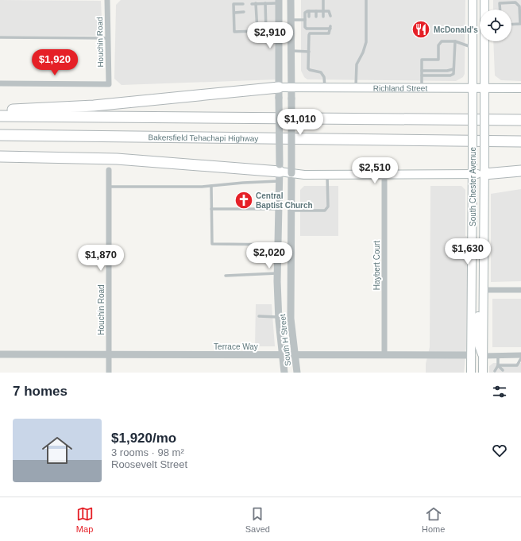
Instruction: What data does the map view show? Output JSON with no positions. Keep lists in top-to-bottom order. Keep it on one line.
{"streets":{"highway":["Bakersfield Tehachapi Highway"],"main road":["Richland Street","South Chester Avenue"],"street":["Houchin Road","Haybert Court","South H Street","Terrace Way"]},"crossings":[["Houchin Road","Terrace Way"],["Richland Street","South Chester Avenue"],["Richland Street","South H Street"],["South Chester Avenue","Terrace Way"],["Haybert Court","Terrace Way"],["South H Street","Terrace Way"]],"places":{"restaurant":["McDonald's"],"church":["Central Baptist Church"]},"page":{"price":["$2,910","$1,920","$1,010","$2,510","$1,630","$2,020","$1,870"],"heading":"7 homes","list":[{"name":"$1,920/mo","note":"3 rooms · 98 m² · Roosevelt Street"}],"tabs":["Map","Saved","Home"]}}
